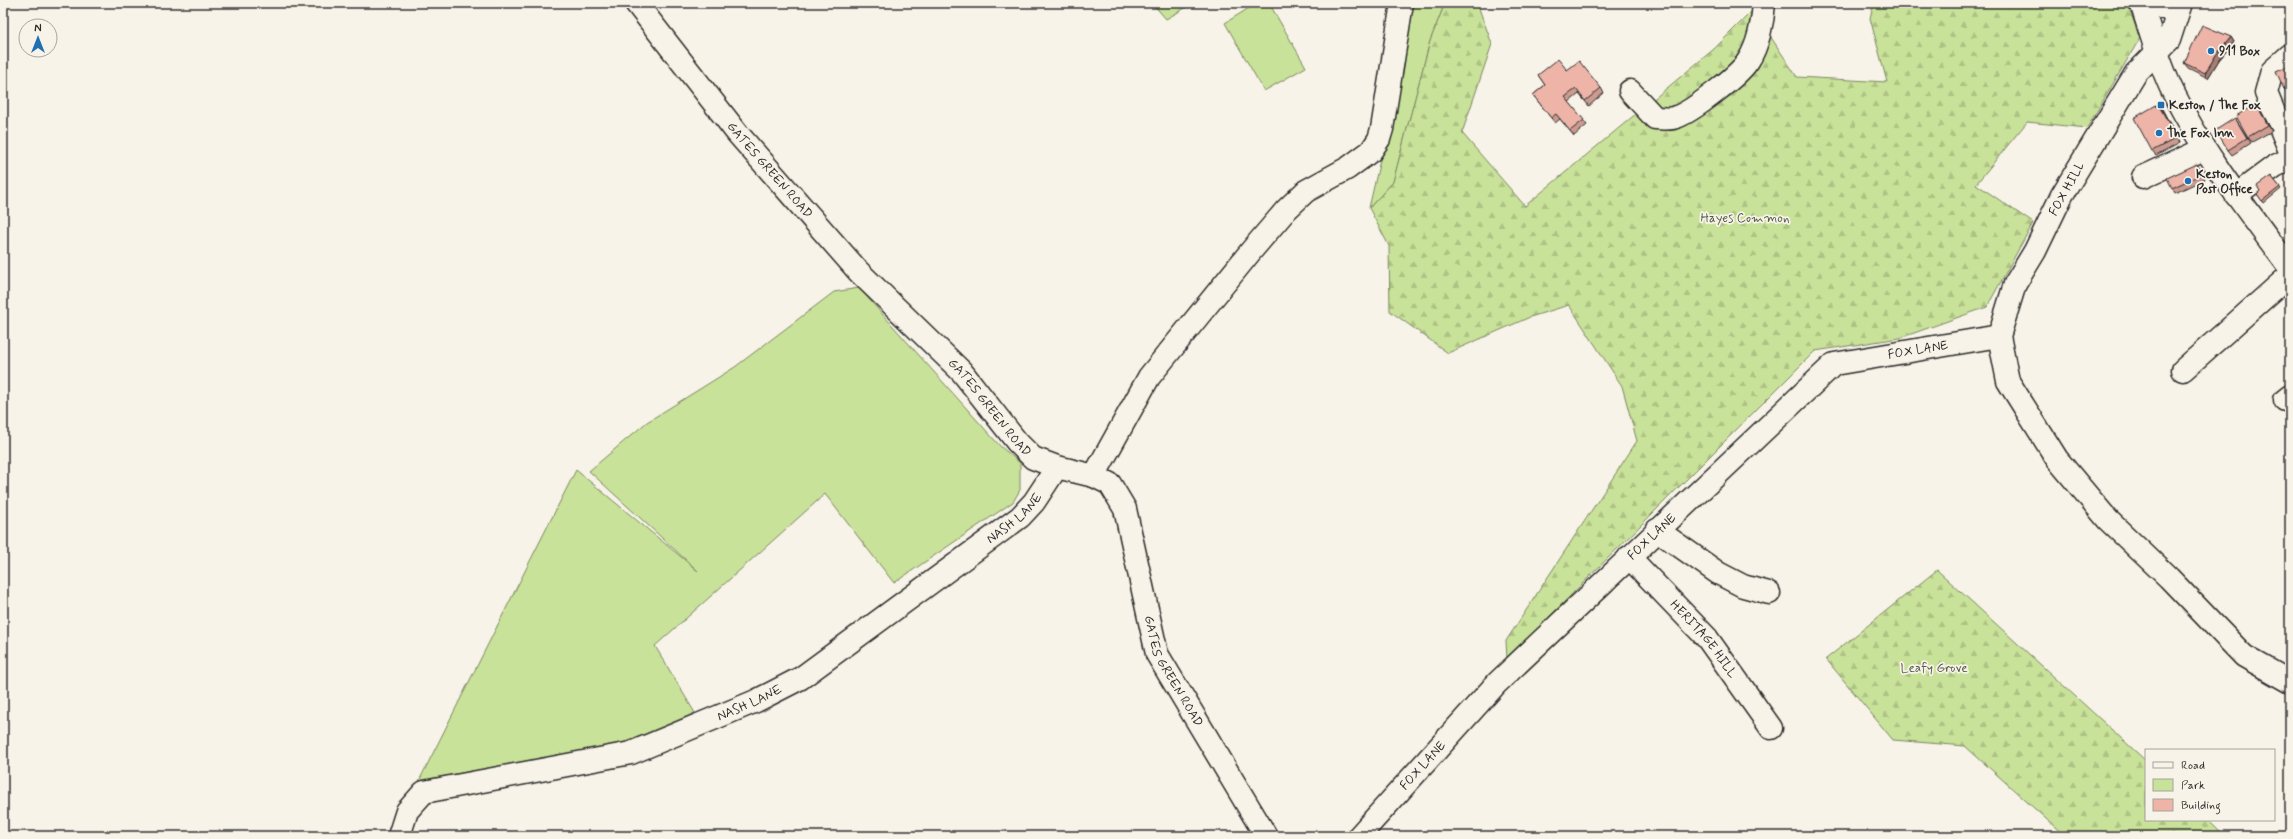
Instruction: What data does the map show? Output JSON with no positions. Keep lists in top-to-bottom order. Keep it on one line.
{"streets":{"street":["GATES GREEN ROAD","FOX HILL","FOX LANE","NASH LANE","HERITAGE HILL"]},"crossings":[["GATES GREEN ROAD","NASH LANE"],["FOX HILL","FOX LANE"],["FOX LANE","HERITAGE HILL"]],"parks":["Hayes Common","Leafy Grove"],"places":{"other":["911 Box","The Fox Inn","Keston Post Office"],"transit":["Keston / The Fox"]},"legend":["Road","Park","Building"],"north":"top"}
